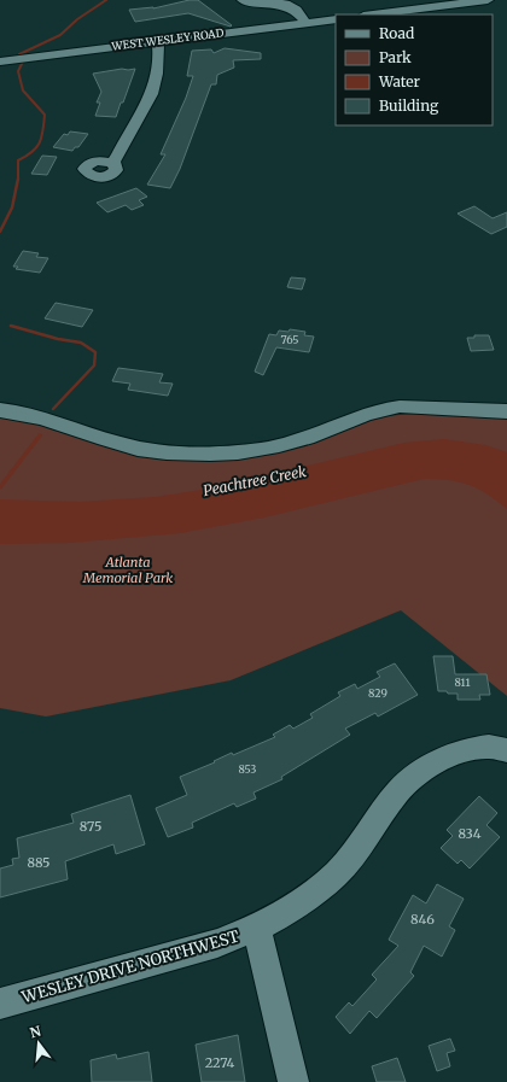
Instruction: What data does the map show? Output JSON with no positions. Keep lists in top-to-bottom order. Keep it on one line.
{"streets":{"street":["WEST WESLEY ROAD","WESLEY DRIVE NORTHWEST"]},"water":["Peachtree Creek"],"parks":["Atlanta Memorial Park"],"house_numbers":["765","811","829","853","875","834","885","846","2274"],"legend":["Road","Park","Water","Building"],"north":"top"}
